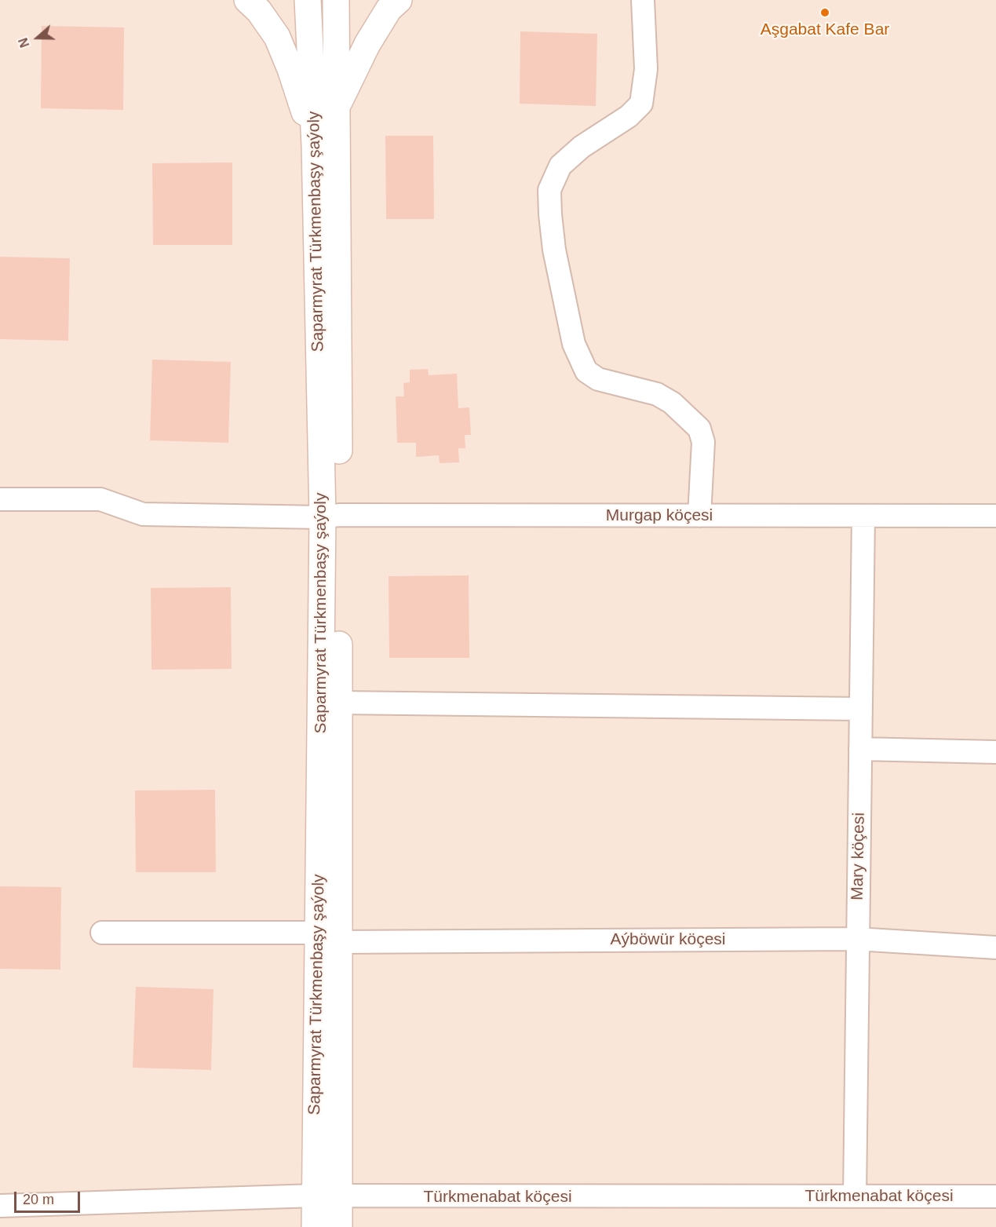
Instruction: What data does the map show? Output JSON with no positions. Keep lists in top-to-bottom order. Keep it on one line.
{"streets":{"main road":["Saparmyrat Türkmenbaşy şaýoly"],"street":["Murgap köçesi","Mary köçesi","Aýböwür köçesi","Türkmenabat köçesi"]},"crossings":[["Saparmyrat Türkmenbaşy şaýoly","Murgap köçesi"],["Saparmyrat Türkmenbaşy şaýoly","Aýböwür köçesi"],["Saparmyrat Türkmenbaşy şaýoly","Türkmenabat köçesi"],["Murgap köçesi","Mary köçesi"],["Mary köçesi","Aýböwür köçesi"],["Mary köçesi","Türkmenabat köçesi"]],"places":["Aşgabat Kafe Bar"],"scale_bar":"20 m","north":"left"}
